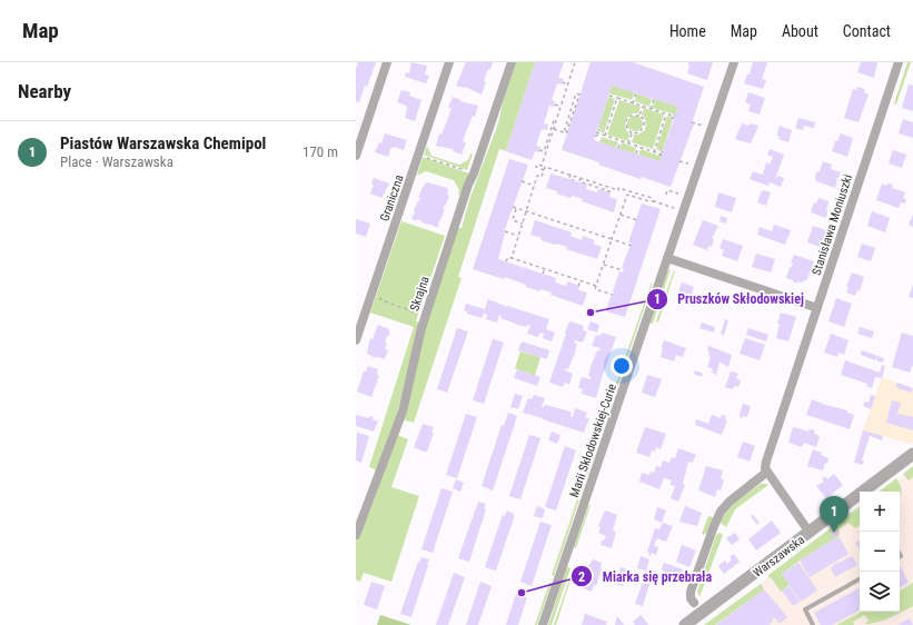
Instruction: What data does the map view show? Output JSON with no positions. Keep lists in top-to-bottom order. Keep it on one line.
{"streets":{"street":["Graniczna","Stanisława Moniuszki","Skrajna","Marii Skłodowskiej-Curie","Warszawska"]},"places":["Pruszków Skłodowskiej","Miarka się przebrała"],"page":{"header":"Map","nav":["Home","Map","About","Contact"],"heading":"Nearby","list":[{"mark":"1","name":"Piastów Warszawska Chemipol","note":"Place · Warszawska","value":"170 m"}],"map_buttons":["+","−"],"pins":"1"}}
